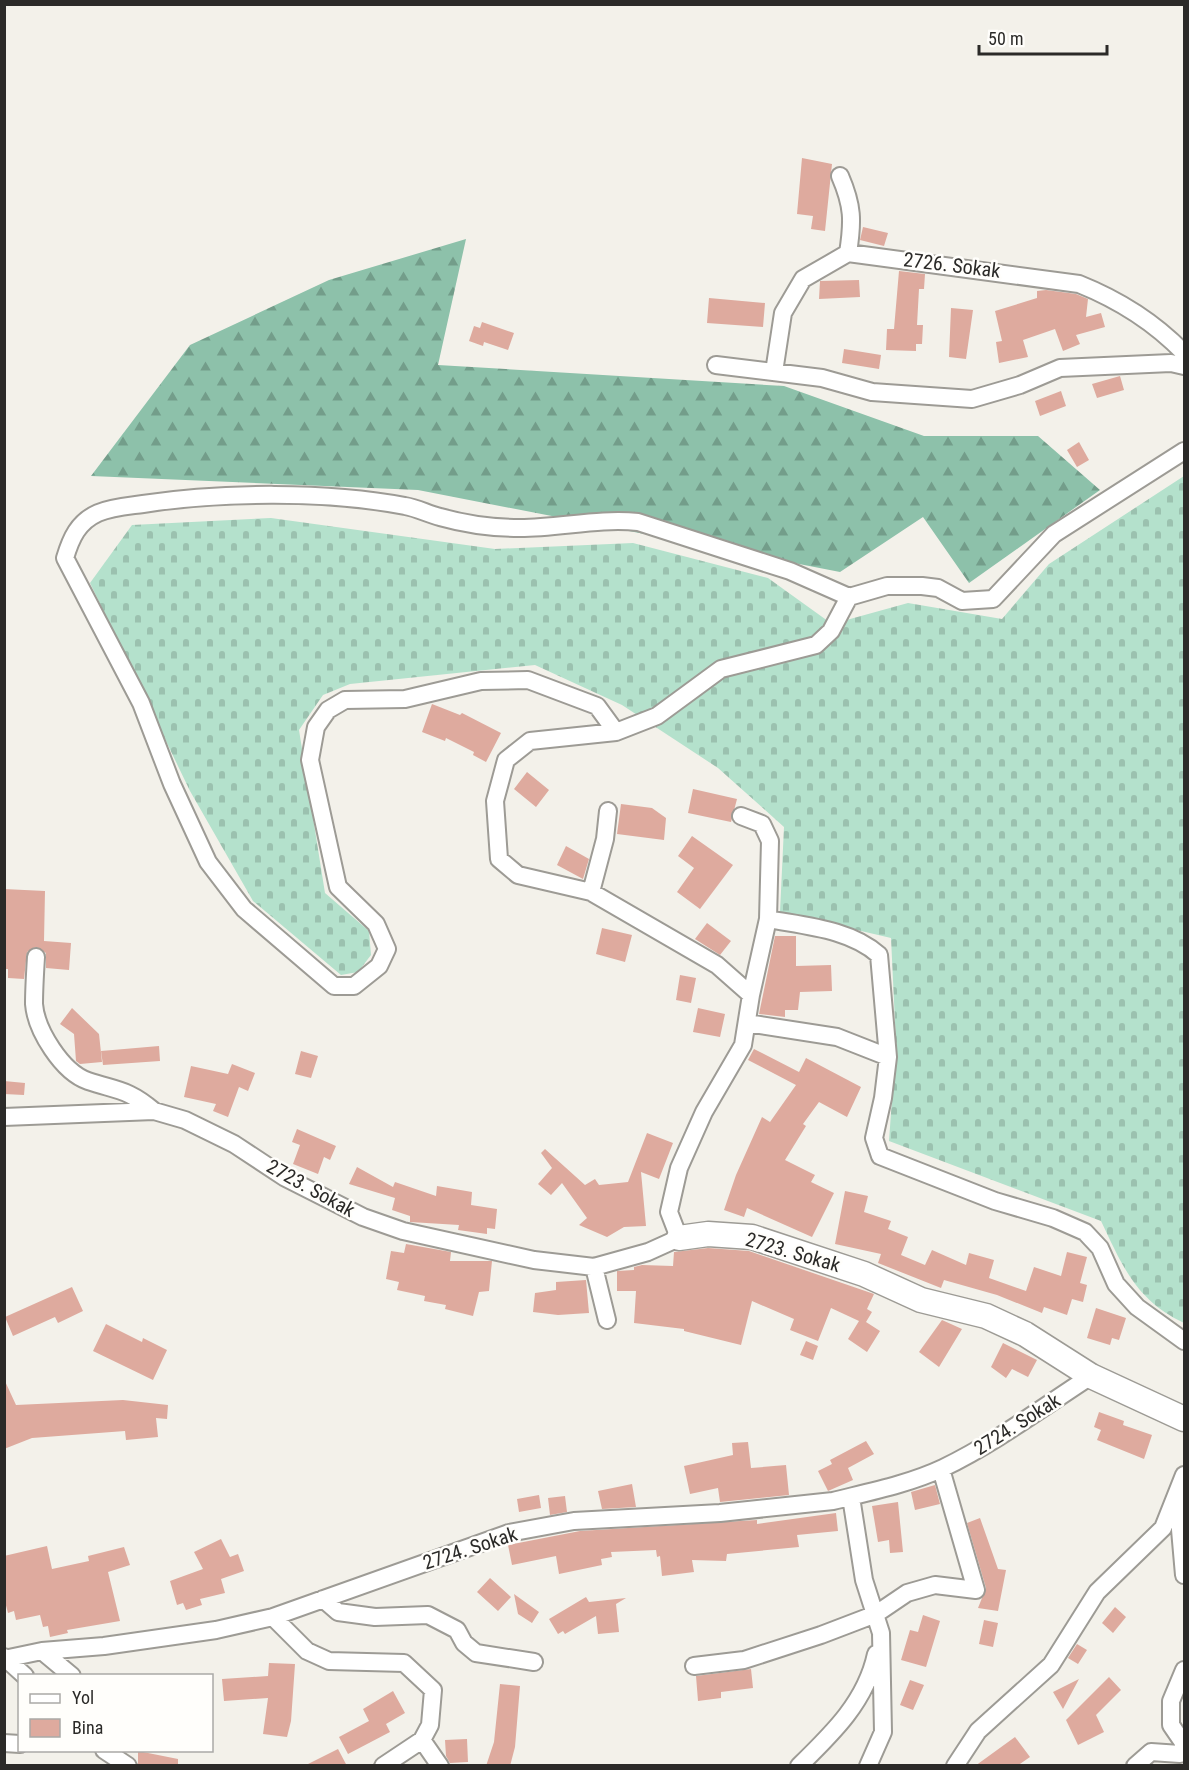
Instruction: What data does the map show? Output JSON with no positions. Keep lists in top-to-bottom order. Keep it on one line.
{"streets":{"street":["2726. Sokak","2723. Sokak","2724. Sokak"]},"crossings":[["2723. Sokak","2724. Sokak"]],"legend":["Yol","Bina"],"scale_bar":"50 m"}
